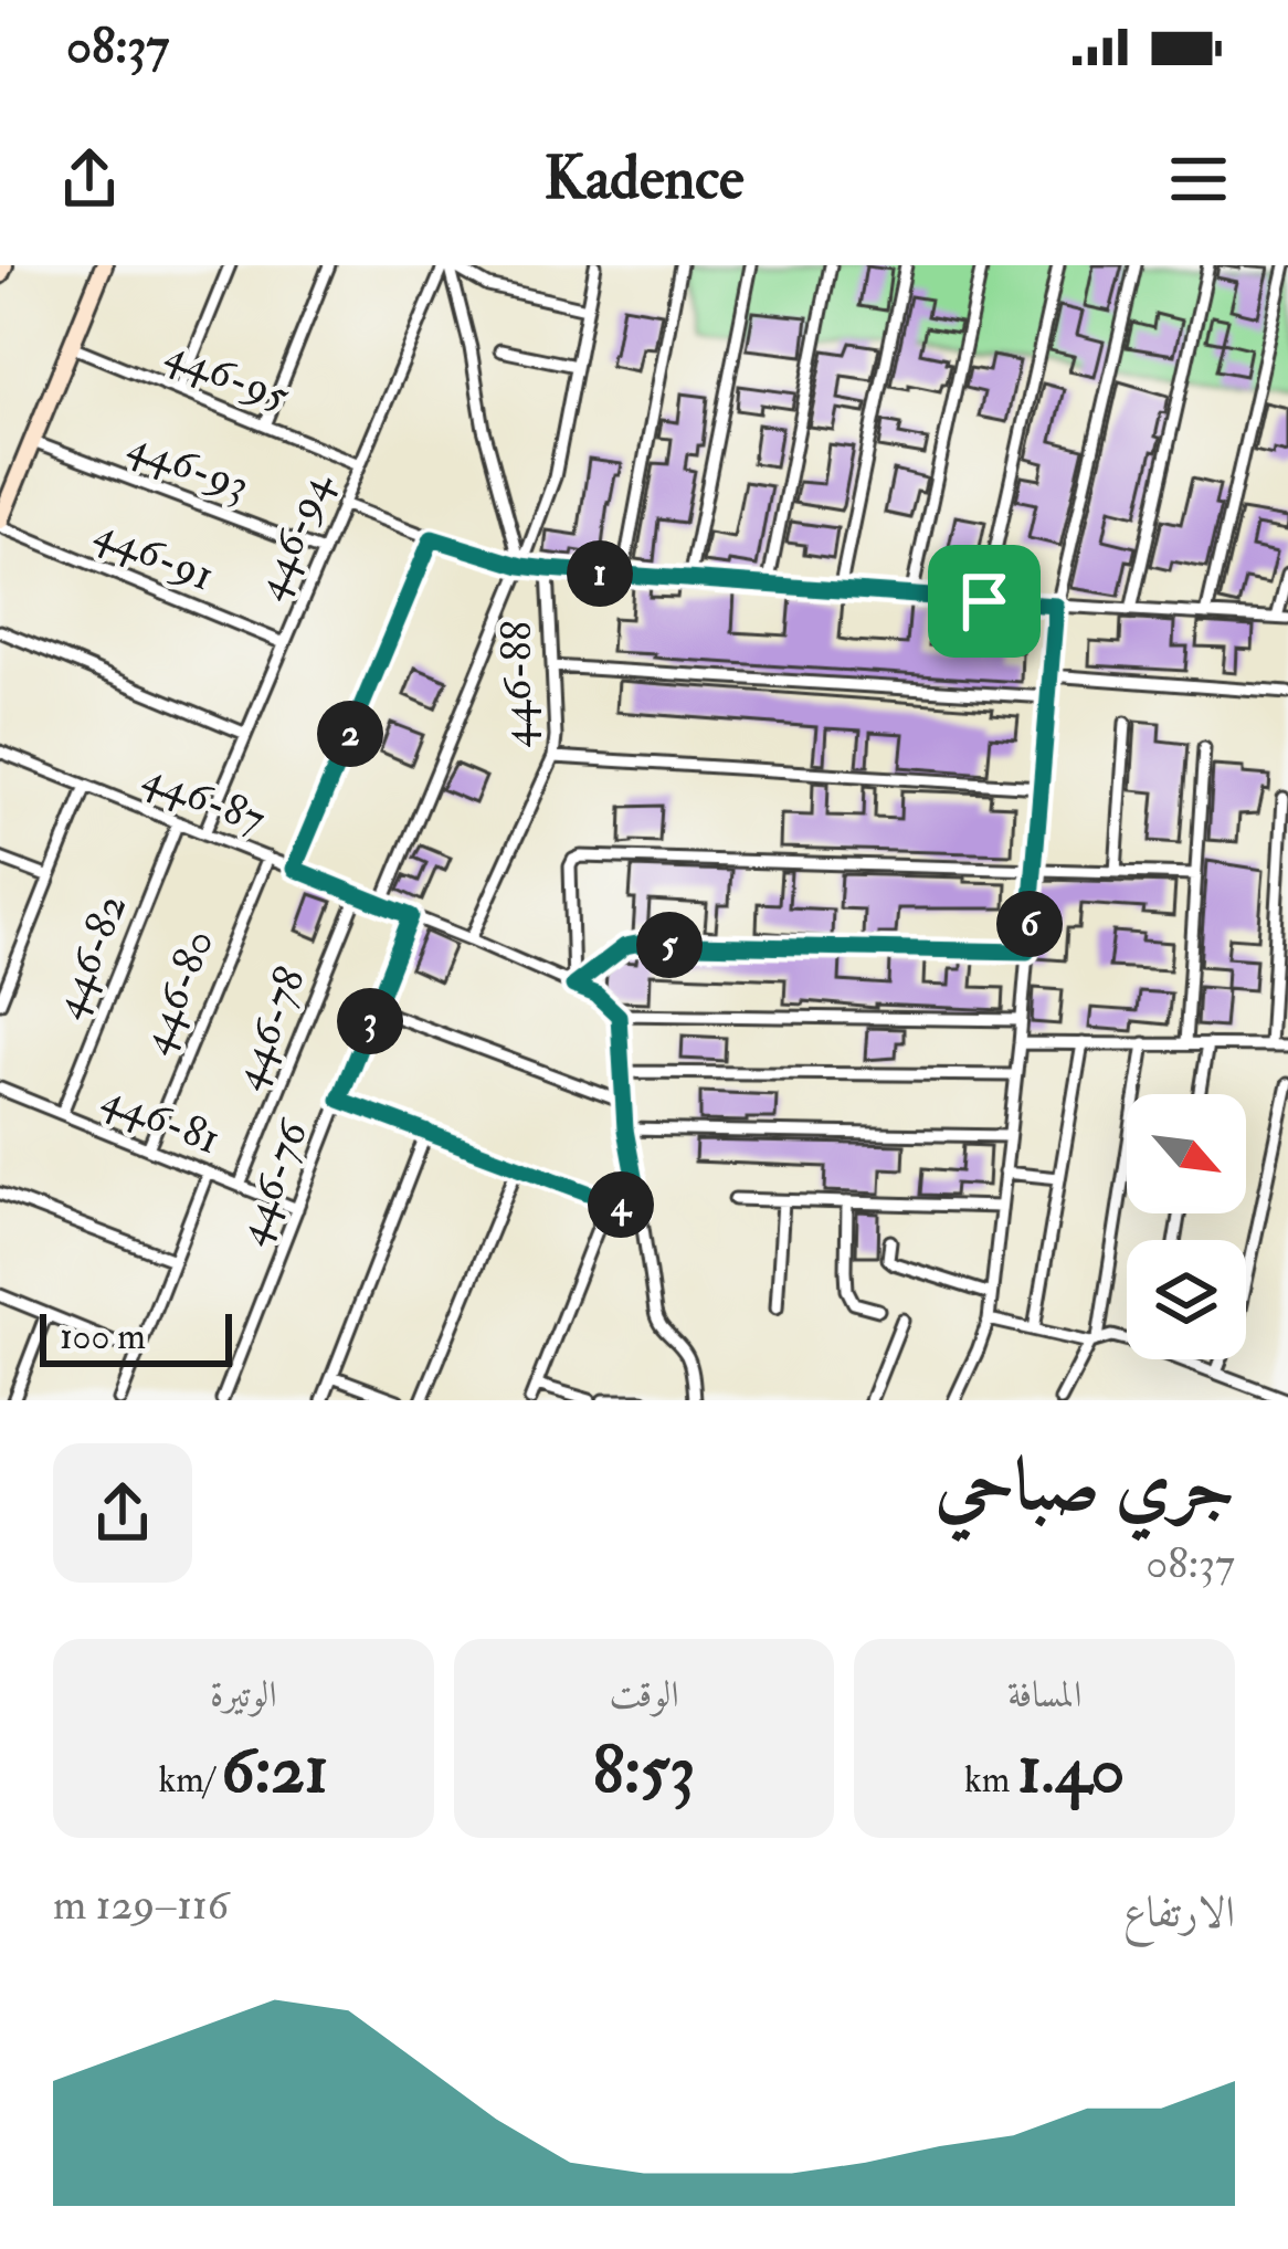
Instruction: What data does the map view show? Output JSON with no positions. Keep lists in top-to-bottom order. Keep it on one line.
{"streets":{"street":["446-95","446-93","446-94","446-91","446-88","446-87","446-82","446-80","446-78","446-81","446-76"]},"crossings":[["446-95","446-94"],["446-93","446-94"],["446-94","446-91"],["446-94","446-87"],["446-88","446-87"],["446-87","446-82"],["446-87","446-80"],["446-87","446-78"],["446-87","446-76"],["446-82","446-81"],["446-80","446-81"],["446-78","446-81"],["446-81","446-76"]],"scale_bar":"100 m","north":"bottom right","page":{"status":"08:37","header":"Kadence","pins":["1","2","6","5","3","4"],"scale":"100 m","heading":["جري صباحي","08:37"],"stats":[["المسافة","1.40 km"],["الوقت","8:53"],["الوتيرة","6:21 /km"]],"chart":["الارتفاع","116–129 m"]}}
